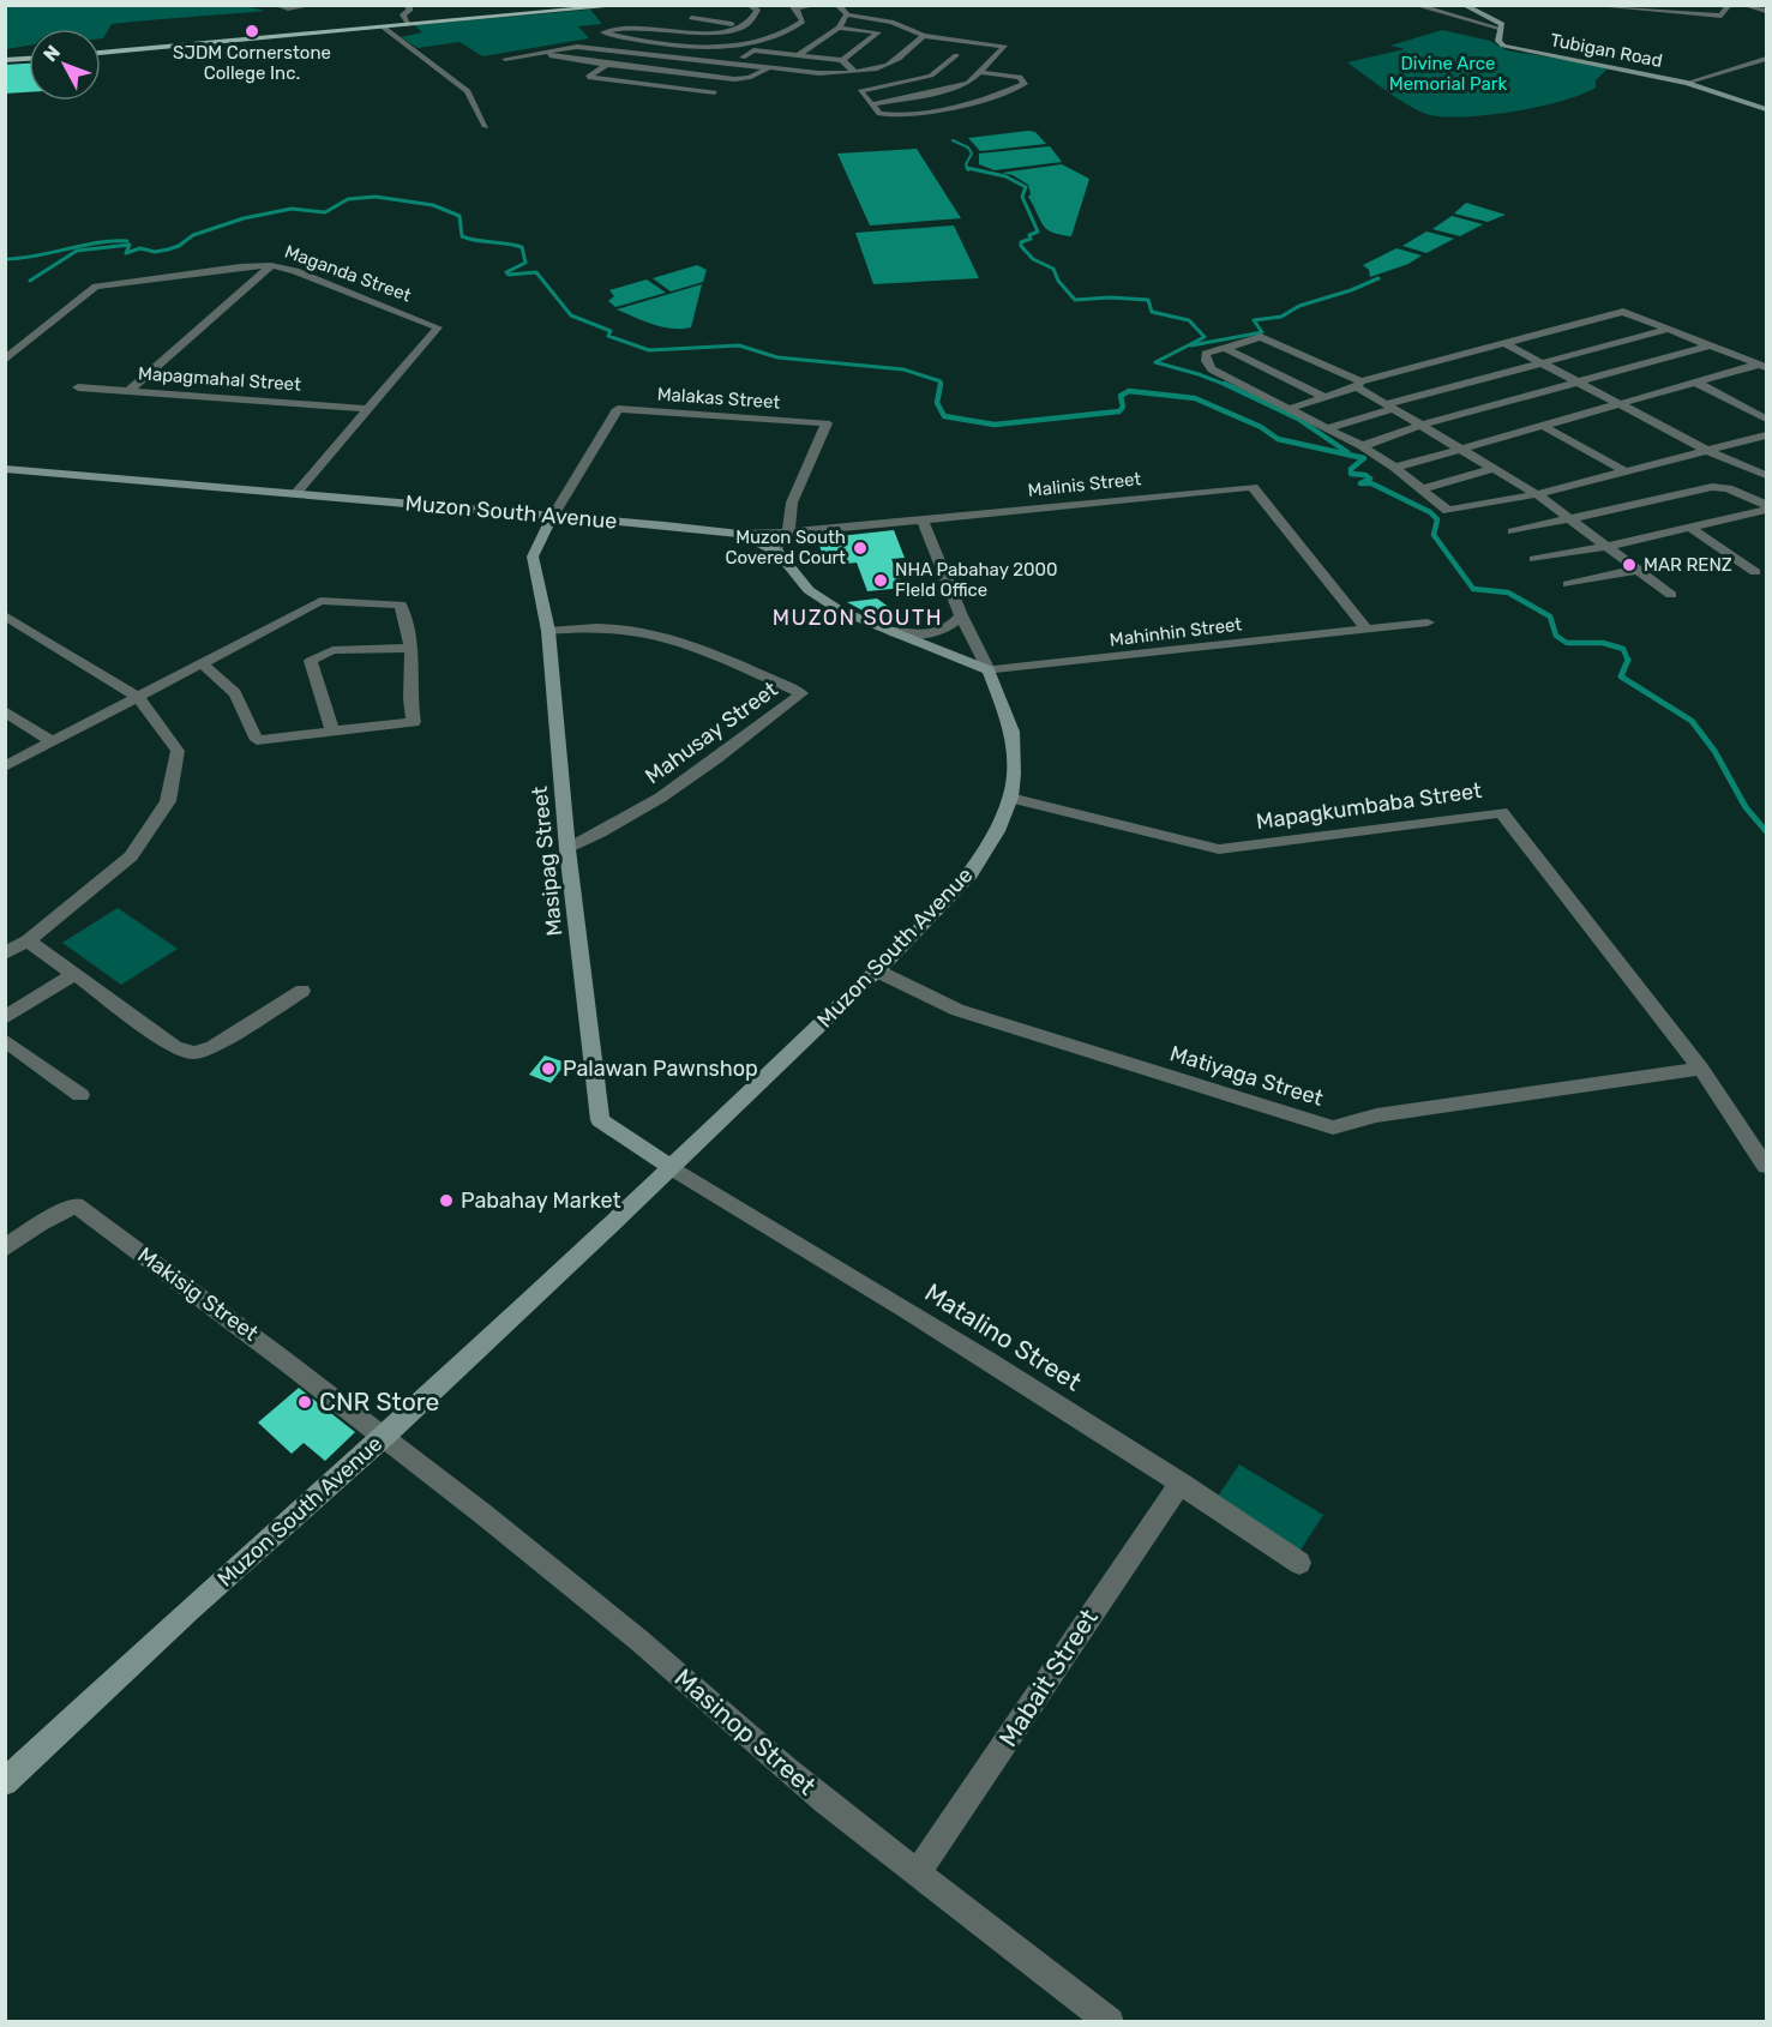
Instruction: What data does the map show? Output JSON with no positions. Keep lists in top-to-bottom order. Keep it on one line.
{"streets":{"street":["Tubigan Road","Maganda Street","Mapagmahal Street","Malakas Street","Malinis Street","Muzon South Avenue","Mahinhin Street","Mahusay Street","Mapagkumbaba Street","Masipag Street","Matiyaga Street","Makisig Street","Matalino Street","Mabait Street","Masinop Street"]},"crossings":[["Maganda Street","Mapagmahal Street"],["Maganda Street","Muzon South Avenue"],["Malakas Street","Malinis Street"],["Malakas Street","Muzon South Avenue"],["Malakas Street","Masipag Street"],["Malinis Street","Muzon South Avenue"],["Malinis Street","Mahinhin Street"],["Muzon South Avenue","Mahinhin Street"],["Muzon South Avenue","Mapagkumbaba Street"],["Muzon South Avenue","Masipag Street"],["Muzon South Avenue","Matiyaga Street"],["Muzon South Avenue","Makisig Street"],["Muzon South Avenue","Matalino Street"],["Muzon South Avenue","Masinop Street"],["Mahusay Street","Masipag Street"],["Mapagkumbaba Street","Matiyaga Street"],["Masipag Street","Matalino Street"],["Makisig Street","Masinop Street"],["Matalino Street","Mabait Street"],["Mabait Street","Masinop Street"]],"districts":["MUZON SOUTH"],"parks":["Divine Arce Memorial Park"],"places":["SJDM Cornerstone College Inc.","Muzon South Covered Court","MAR RENZ","NHA Pabahay 2000 FIeld Office","Palawan Pawnshop","Pabahay Market","CNR Store"],"north":"top left"}
